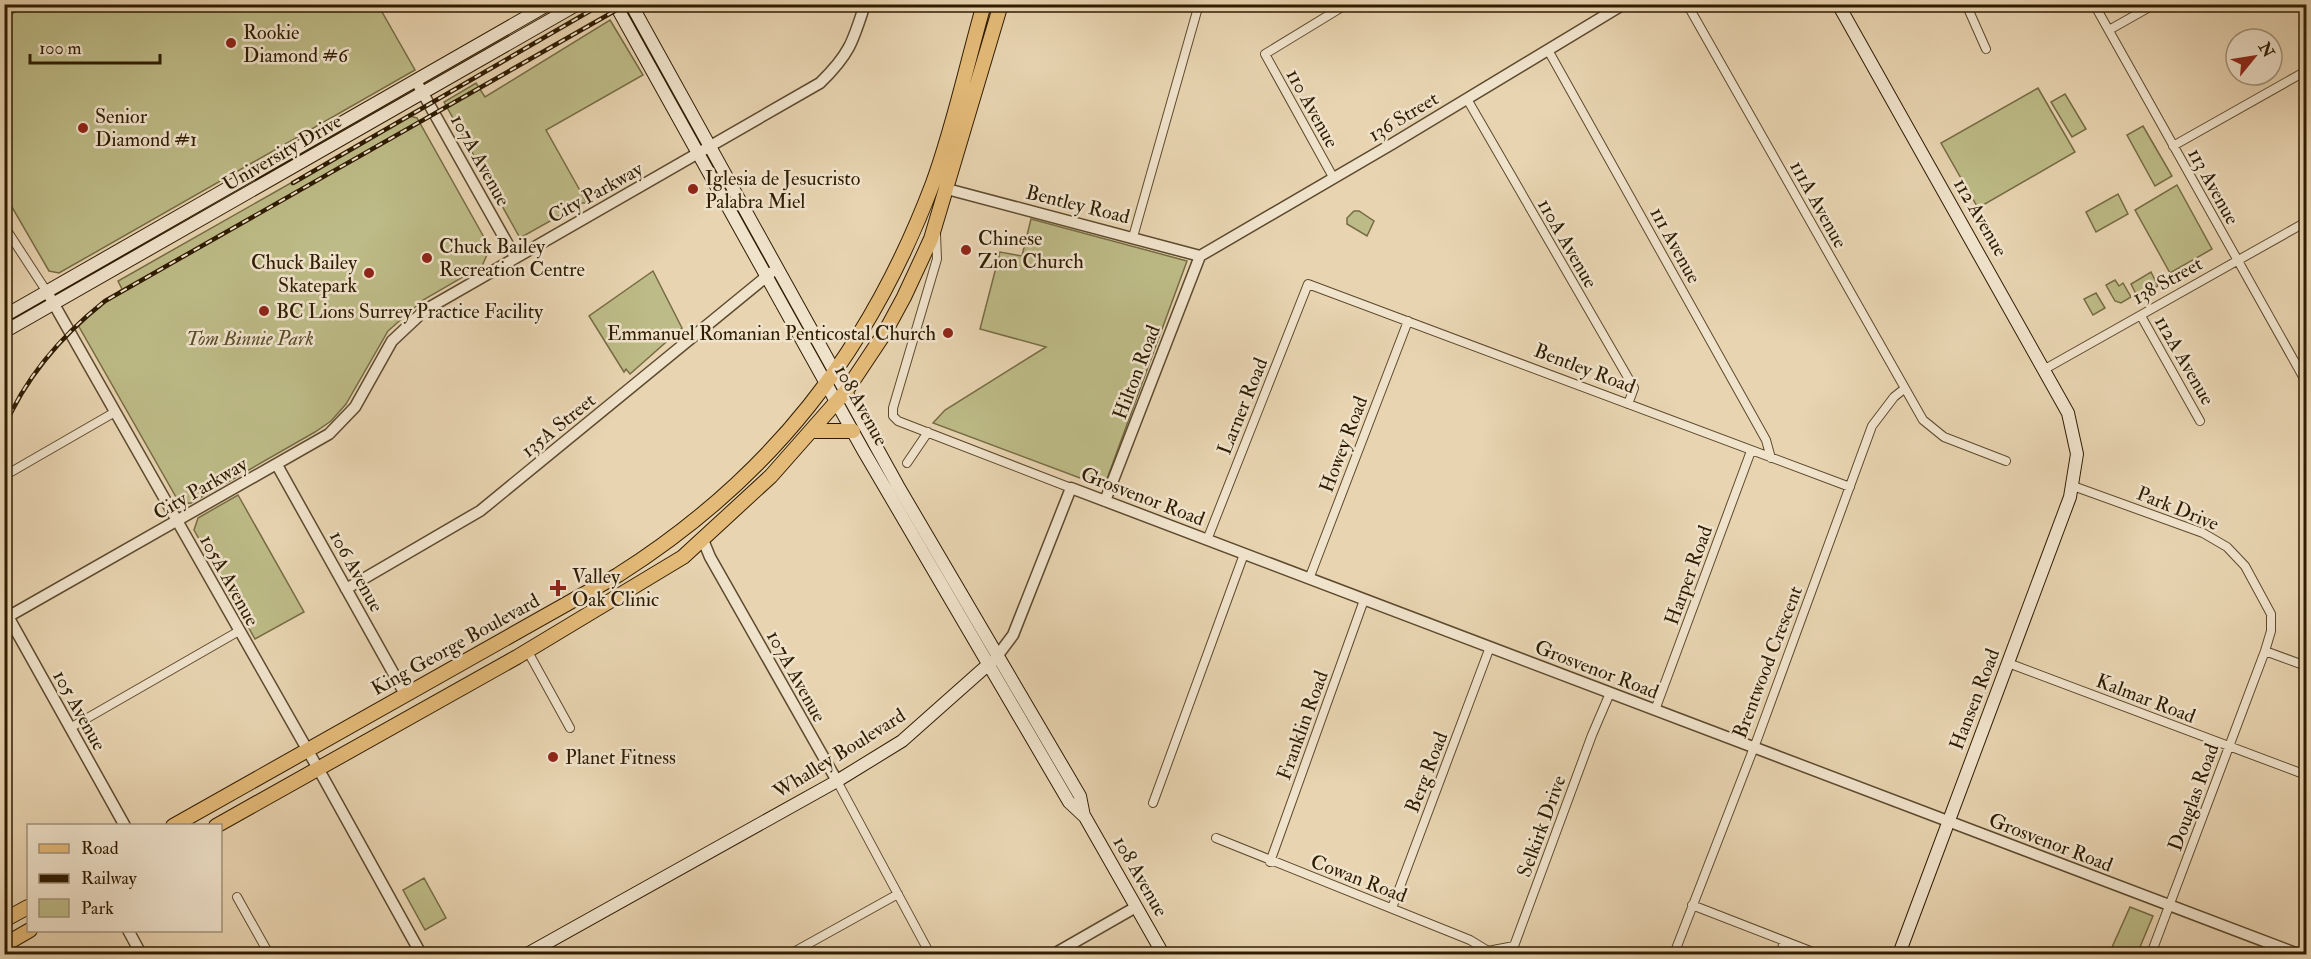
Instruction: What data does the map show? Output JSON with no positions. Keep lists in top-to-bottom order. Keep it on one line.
{"streets":{"main road":["University Drive","112 Avenue","108 Avenue","King George Boulevard","Hansen Road","Whalley Boulevard"],"street":["110 Avenue","136 Street","107A Avenue","113 Avenue","City Parkway","Bentley Road","111A Avenue","110A Avenue","111 Avenue","138 Street","112A Avenue","Hilton Road","Larner Road","135A Street","Howey Road","Grosvenor Road","Park Drive","106 Avenue","Harper Road","105A Avenue","Brentwood Crescent","Kalmar Road","105 Avenue","Franklin Road","Berg Road","Douglas Road","Selkirk Drive","Cowan Road"]},"crossings":[["110 Avenue","136 Street"],["136 Street","Bentley Road"],["136 Street","110A Avenue"],["136 Street","111 Avenue"],["136 Street","Hilton Road"],["University Drive","107A Avenue"],["University Drive","105A Avenue"],["107A Avenue","City Parkway"],["107A Avenue","King George Boulevard"],["107A Avenue","Whalley Boulevard"],["113 Avenue","138 Street"],["City Parkway","108 Avenue"],["City Parkway","106 Avenue"],["City Parkway","105A Avenue"],["City Parkway","105 Avenue"],["Bentley Road","110A Avenue"],["Bentley Road","111 Avenue"],["Bentley Road","Hilton Road"],["Bentley Road","Larner Road"],["Bentley Road","Howey Road"],["Bentley Road","Harper Road"],["Bentley Road","King George Boulevard"],["Bentley Road","Brentwood Crescent"],["111A Avenue","Brentwood Crescent"],["112 Avenue","138 Street"],["112 Avenue","Hansen Road"],["138 Street","112A Avenue"],["Hilton Road","Grosvenor Road"],["108 Avenue","135A Street"],["108 Avenue","King George Boulevard"],["108 Avenue","Whalley Boulevard"],["Larner Road","Grosvenor Road"],["135A Street","106 Avenue"],["Howey Road","Grosvenor Road"],["Grosvenor Road","Harper Road"],["Grosvenor Road","King George Boulevard"],["Grosvenor Road","Brentwood Crescent"],["Grosvenor Road","Hansen Road"],["Grosvenor Road","Franklin Road"],["Grosvenor Road","Whalley Boulevard"],["Grosvenor Road","Berg Road"],["Grosvenor Road","Douglas Road"],["Grosvenor Road","Selkirk Drive"],["Park Drive","Hansen Road"],["Park Drive","Douglas Road"],["106 Avenue","King George Boulevard"],["105A Avenue","King George Boulevard"],["Kalmar Road","Hansen Road"],["Kalmar Road","Douglas Road"],["Franklin Road","Cowan Road"],["Berg Road","Cowan Road"],["Selkirk Drive","Cowan Road"]],"parks":["Tom Binnie Park"],"places":{"other":["Rookie Diamond #6","Senior Diamond #1","Iglesia de Jesucristo Palabra Miel","Chinese Zion Church","Chuck Bailey Recreation Centre","Chuck Bailey Skatepark","BC Lions Surrey Practice Facility","Emmanuel Romanian Penticostal Church","Planet Fitness"],"health":["Valley Oak Clinic"]},"legend":["Road","Railway","Park"],"scale_bar":"100 m","north":"top right"}
